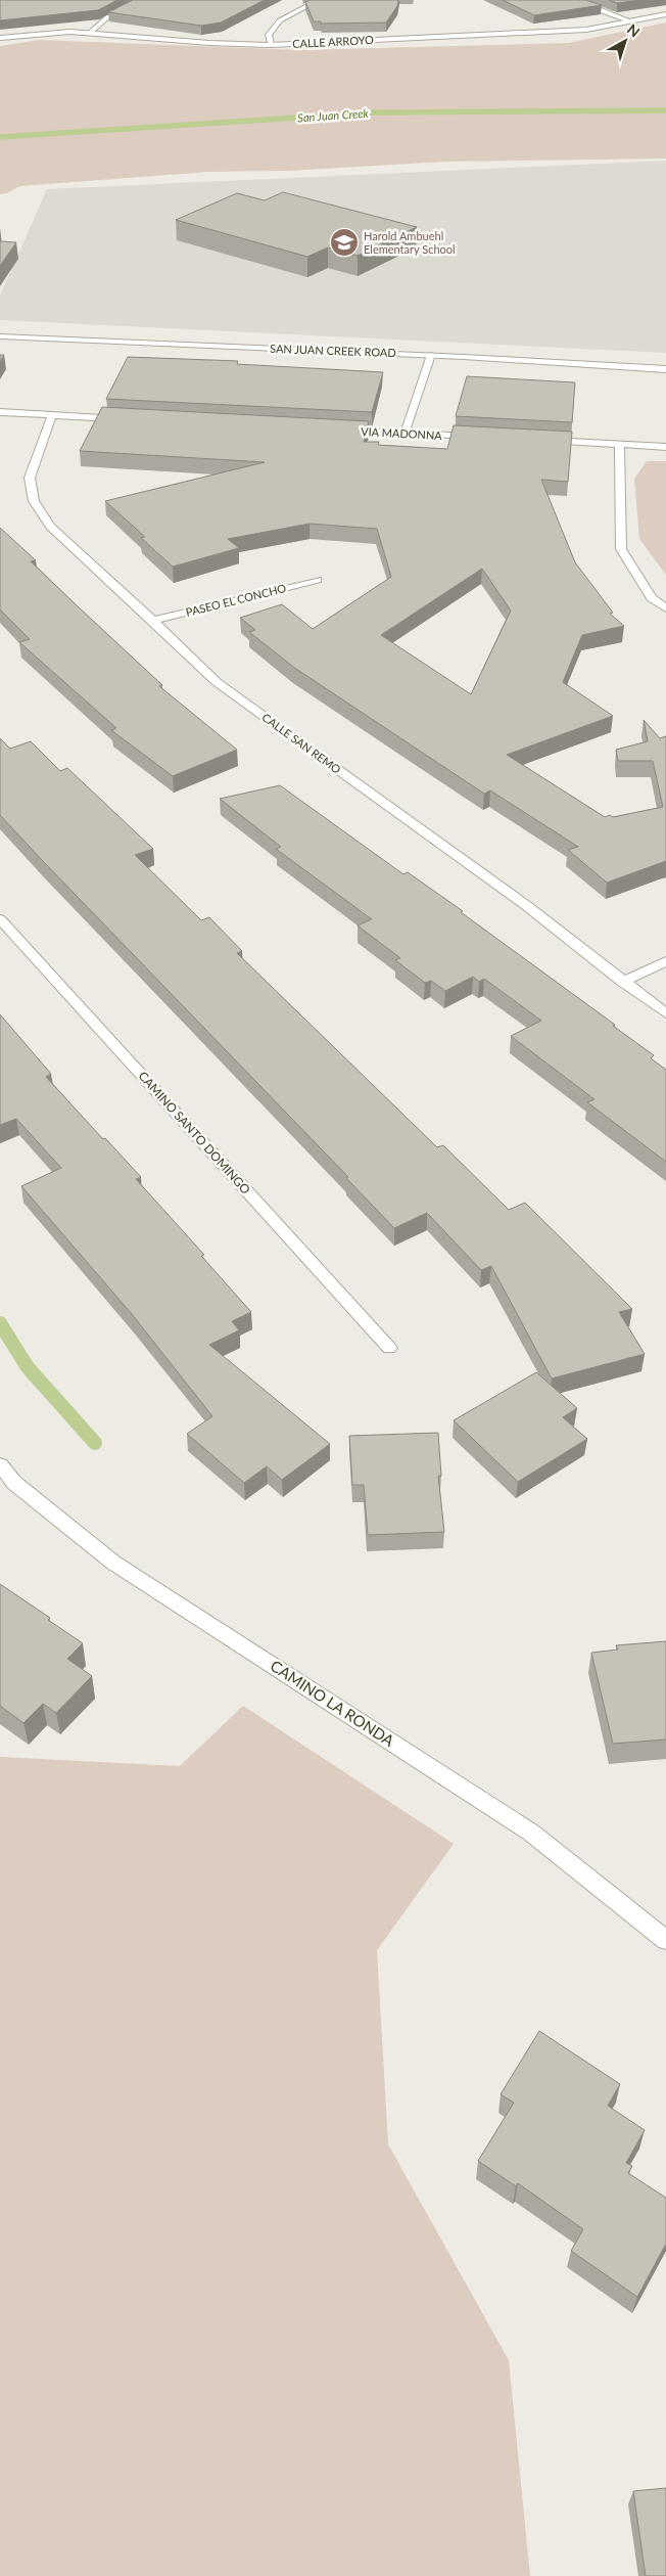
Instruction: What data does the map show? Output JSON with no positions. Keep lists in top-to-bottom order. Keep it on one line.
{"streets":{"street":["CALLE ARROYO","SAN JUAN CREEK ROAD","VIA MADONNA","PASEO EL CONCHO","CALLE SAN REMO","CAMINO SANTO DOMINGO","CAMINO LA RONDA"]},"crossings":[["PASEO EL CONCHO","CALLE SAN REMO"]],"water":["San Juan Creek"],"places":{"school or university":["Harold Ambuehl Elementary School"]},"north":"top right"}
